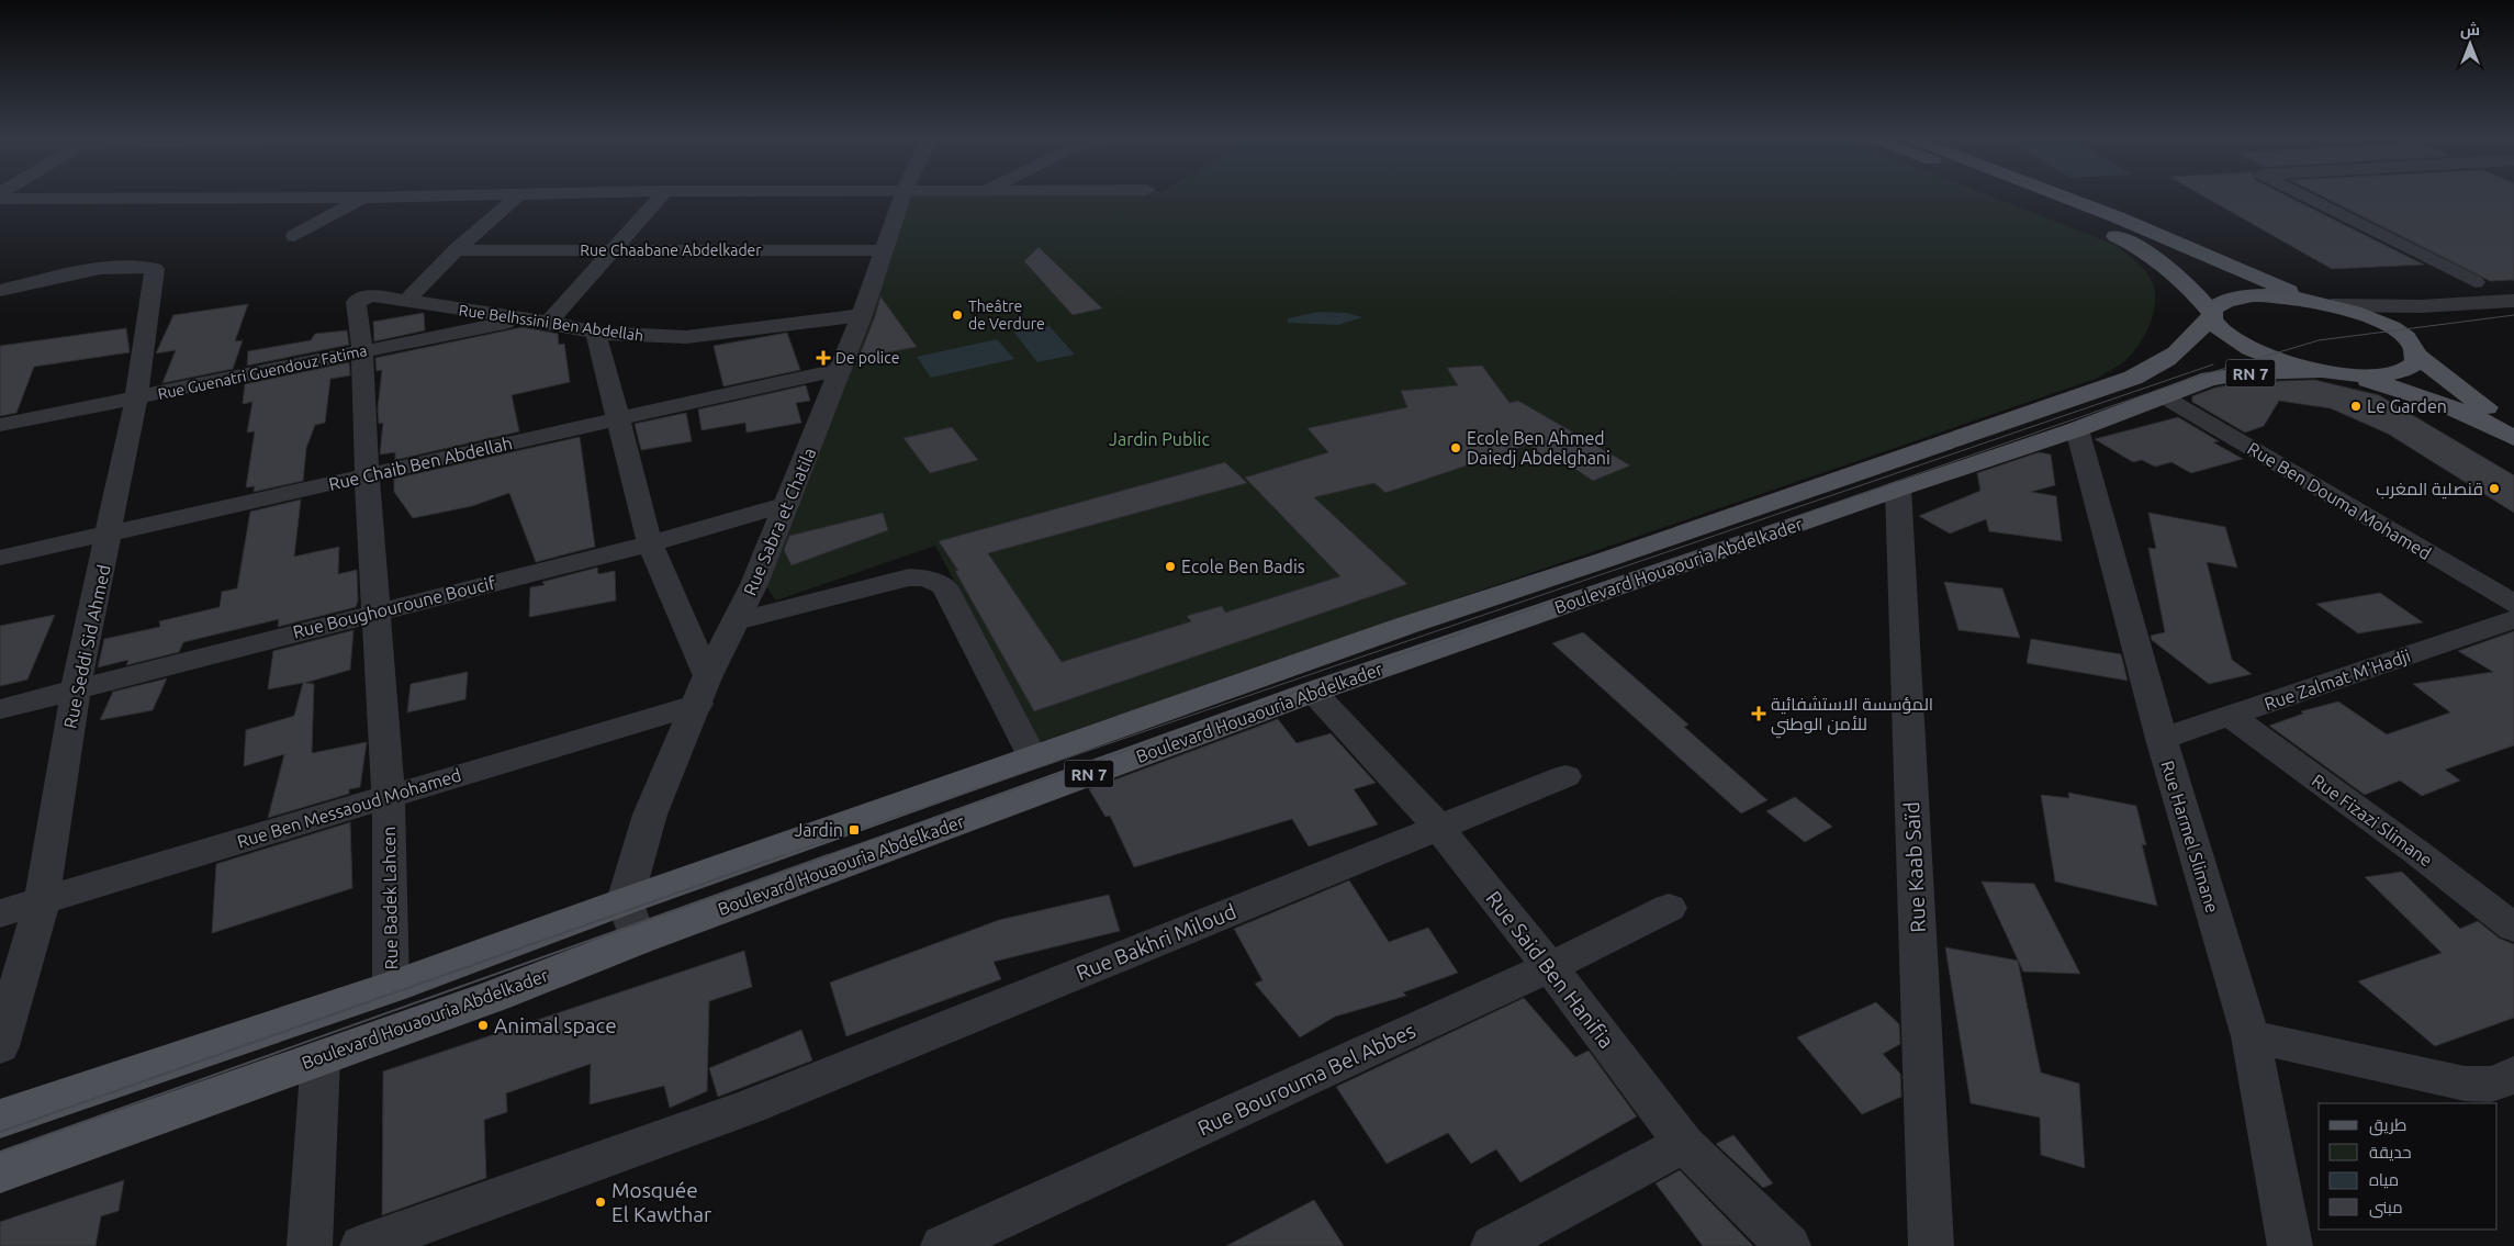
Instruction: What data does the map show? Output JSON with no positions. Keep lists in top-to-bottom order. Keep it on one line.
{"streets":{"main road":["RN 7","Boulevard Houaouria Abdelkader"],"street":["Rue Chaabane Abdelkader","Rue Belhssini Ben Abdellah","Rue Guenatri Guendouz Fatima","Rue Chaib Ben Abdellah","Rue Ben Douma Mohamed","Rue Sabra et Chatila","Rue Boughouroune Boucif","Rue Seddi Sid Ahmed","Rue Zalmat M'Hadji","Rue Ben Messaoud Mohamed","Rue Fizazi Slimane","Rue Harmel Slimane","Rue Kaab Saïd","Rue Badek Lahcen","Rue Bakhri Miloud","Rue Said Ben Hanifia","Rue Bourouma Bel Abbes"]},"crossings":[["Rue Chaabane Abdelkader","Rue Sabra et Chatila"],["Rue Belhssini Ben Abdellah","Rue Guenatri Guendouz Fatima"],["Rue Belhssini Ben Abdellah","Rue Sabra et Chatila"],["Rue Belhssini Ben Abdellah","Rue Badek Lahcen"],["Rue Guenatri Guendouz Fatima","Rue Seddi Sid Ahmed"],["Rue Guenatri Guendouz Fatima","Rue Badek Lahcen"],["RN 7","Rue Ben Douma Mohamed"],["RN 7","Boulevard Houaouria Abdelkader"],["Rue Chaib Ben Abdellah","Rue Sabra et Chatila"],["Rue Chaib Ben Abdellah","Rue Seddi Sid Ahmed"],["Rue Chaib Ben Abdellah","Rue Badek Lahcen"],["Rue Ben Douma Mohamed","Boulevard Houaouria Abdelkader"],["Rue Sabra et Chatila","Boulevard Houaouria Abdelkader"],["Rue Sabra et Chatila","Rue Boughouroune Boucif"],["Rue Sabra et Chatila","Rue Ben Messaoud Mohamed"],["Boulevard Houaouria Abdelkader","Rue Harmel Slimane"],["Boulevard Houaouria Abdelkader","Rue Kaab Saïd"],["Boulevard Houaouria Abdelkader","Rue Badek Lahcen"],["Boulevard Houaouria Abdelkader","Rue Said Ben Hanifia"],["Rue Boughouroune Boucif","Rue Seddi Sid Ahmed"],["Rue Boughouroune Boucif","Rue Badek Lahcen"],["Rue Seddi Sid Ahmed","Rue Ben Messaoud Mohamed"],["Rue Zalmat M'Hadji","Rue Fizazi Slimane"],["Rue Zalmat M'Hadji","Rue Harmel Slimane"],["Rue Ben Messaoud Mohamed","Rue Badek Lahcen"],["Rue Bakhri Miloud","Rue Said Ben Hanifia"],["Rue Said Ben Hanifia","Rue Bourouma Bel Abbes"]],"parks":["Jardin Public"],"places":{"other":["Theâtre de Verdure","Le Garden","Ecole Ben Ahmed Daiedj Abdelghani","قنصلية المغرب","Ecole Ben Badis","Animal space","Mosquée El Kawthar"],"health":["De police","المؤسسة الاستشفائية للأمن الوطني"],"transit":["Jardin"]},"legend":["طريق","حديقة","مياه","مبنى"],"north":"top"}
